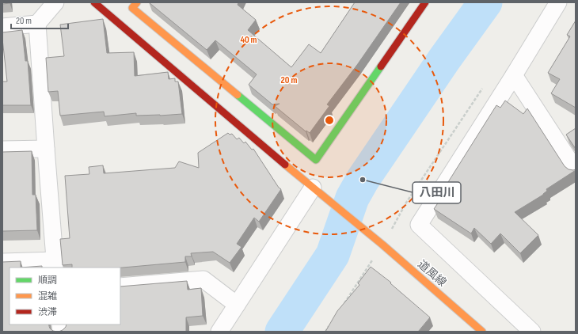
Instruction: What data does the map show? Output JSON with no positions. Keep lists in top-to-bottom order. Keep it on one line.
{"streets":{"street":["道風線"]},"places":["八田川"],"legend":["順調","混雑","渋滞"],"scale_bar":"20 m","rings":["40 m","20 m"]}
